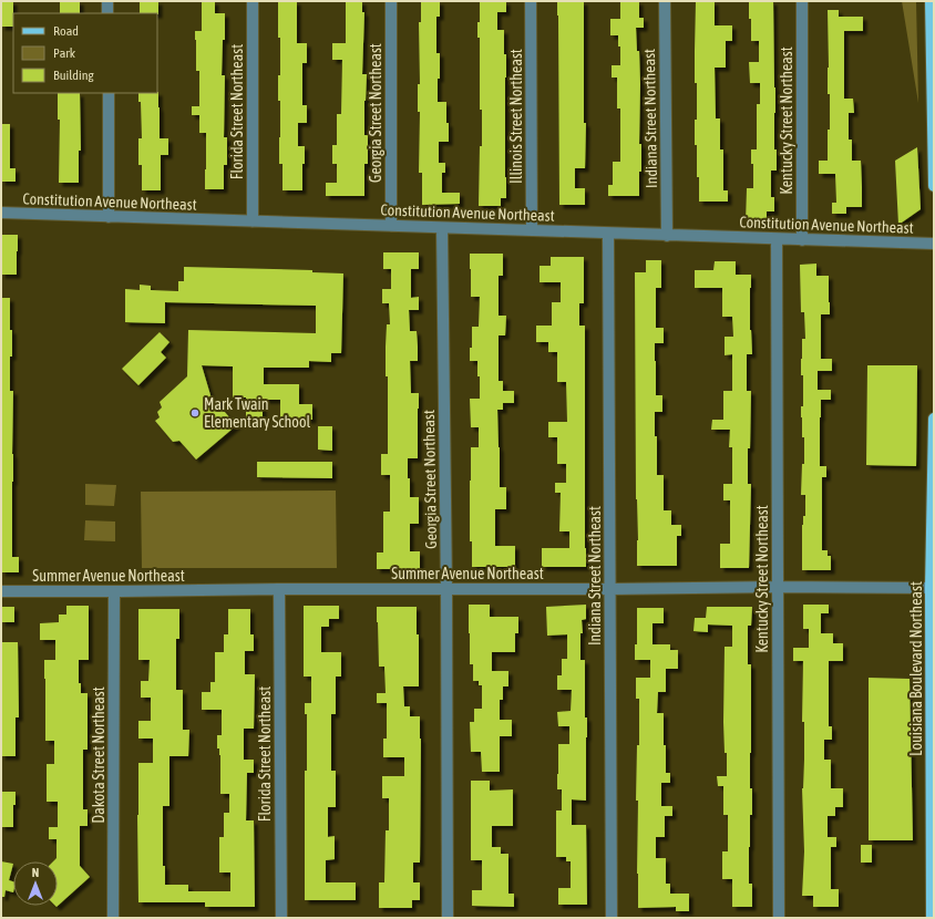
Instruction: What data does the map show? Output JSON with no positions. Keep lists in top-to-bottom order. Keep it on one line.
{"streets":{"main road":["Louisiana Boulevard Northeast"],"street":["Florida Street Northeast","Georgia Street Northeast","Illinois Street Northeast","Indiana Street Northeast","Kentucky Street Northeast","Constitution Avenue Northeast","Summer Avenue Northeast","Dakota Street Northeast"]},"crossings":[["Florida Street Northeast","Constitution Avenue Northeast"],["Florida Street Northeast","Summer Avenue Northeast"],["Georgia Street Northeast","Constitution Avenue Northeast"],["Georgia Street Northeast","Summer Avenue Northeast"],["Illinois Street Northeast","Constitution Avenue Northeast"],["Indiana Street Northeast","Constitution Avenue Northeast"],["Indiana Street Northeast","Summer Avenue Northeast"],["Kentucky Street Northeast","Constitution Avenue Northeast"],["Kentucky Street Northeast","Summer Avenue Northeast"],["Summer Avenue Northeast","Louisiana Boulevard Northeast"],["Summer Avenue Northeast","Dakota Street Northeast"]],"places":["Mark Twain Elementary School"],"legend":["Road","Park","Building"],"north":"top"}
